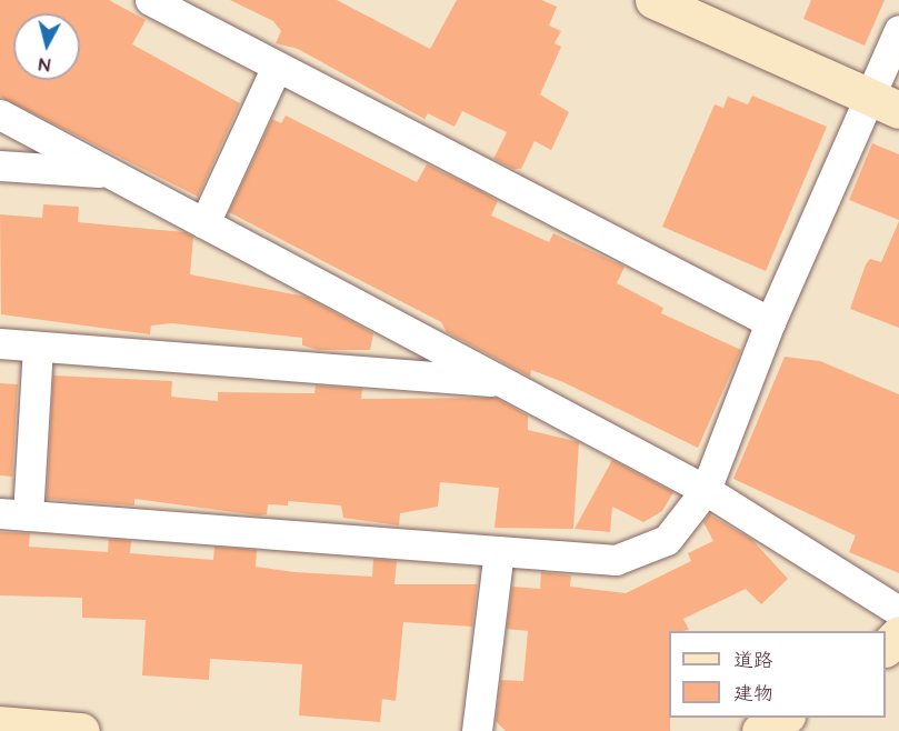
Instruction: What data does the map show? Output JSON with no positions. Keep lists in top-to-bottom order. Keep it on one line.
{"legend":["道路","建物"],"north":"bottom"}
